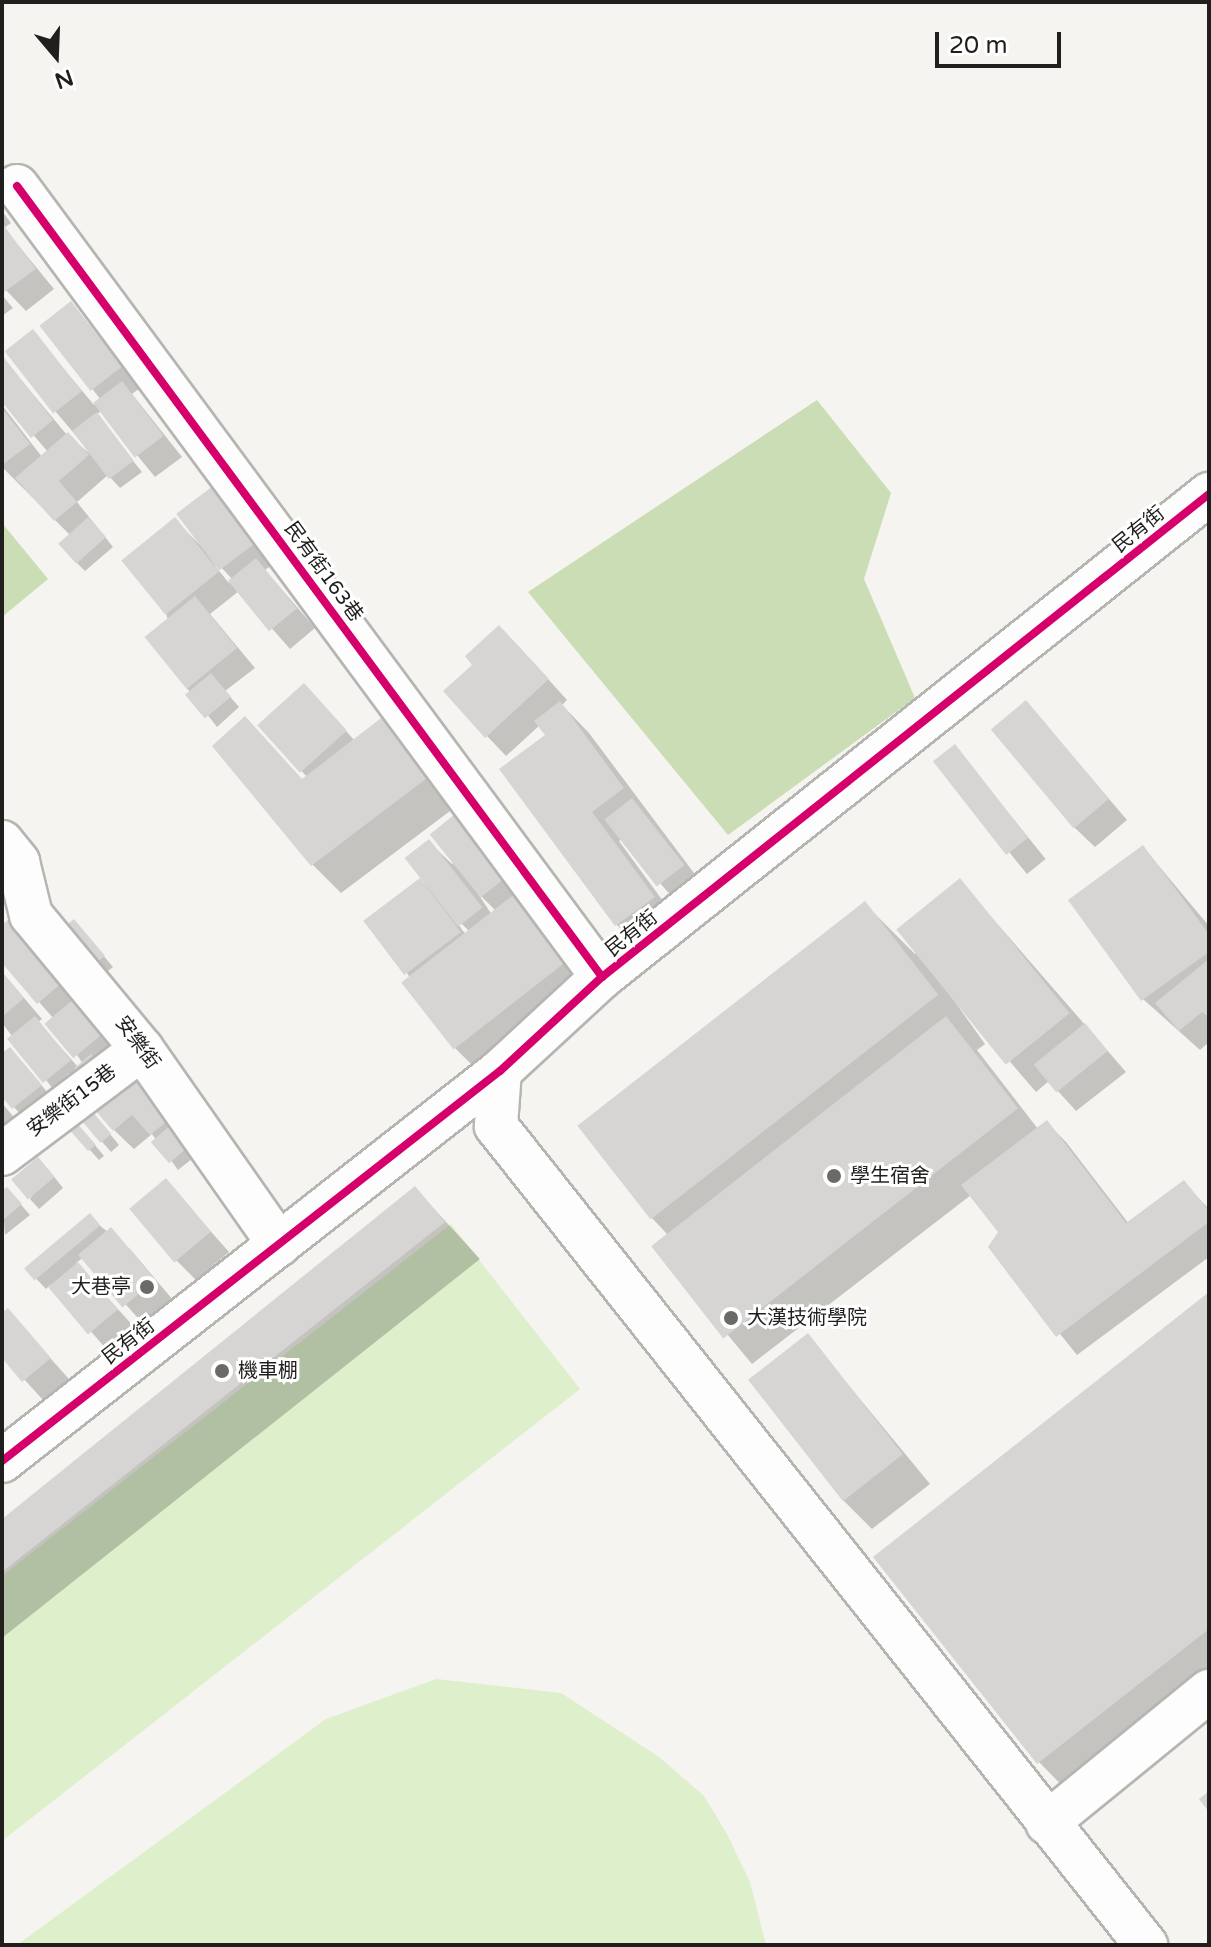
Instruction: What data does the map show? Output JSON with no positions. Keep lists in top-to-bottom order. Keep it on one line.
{"streets":{"street":["民有街","民有街163巷","安樂街","安樂街15巷"]},"crossings":[["民有街","民有街163巷"],["民有街","安樂街"],["安樂街","安樂街15巷"]],"places":["學生宿舍","大巷亭","大漢技術學院","機車棚"],"scale_bar":"20 m","north":"bottom"}
